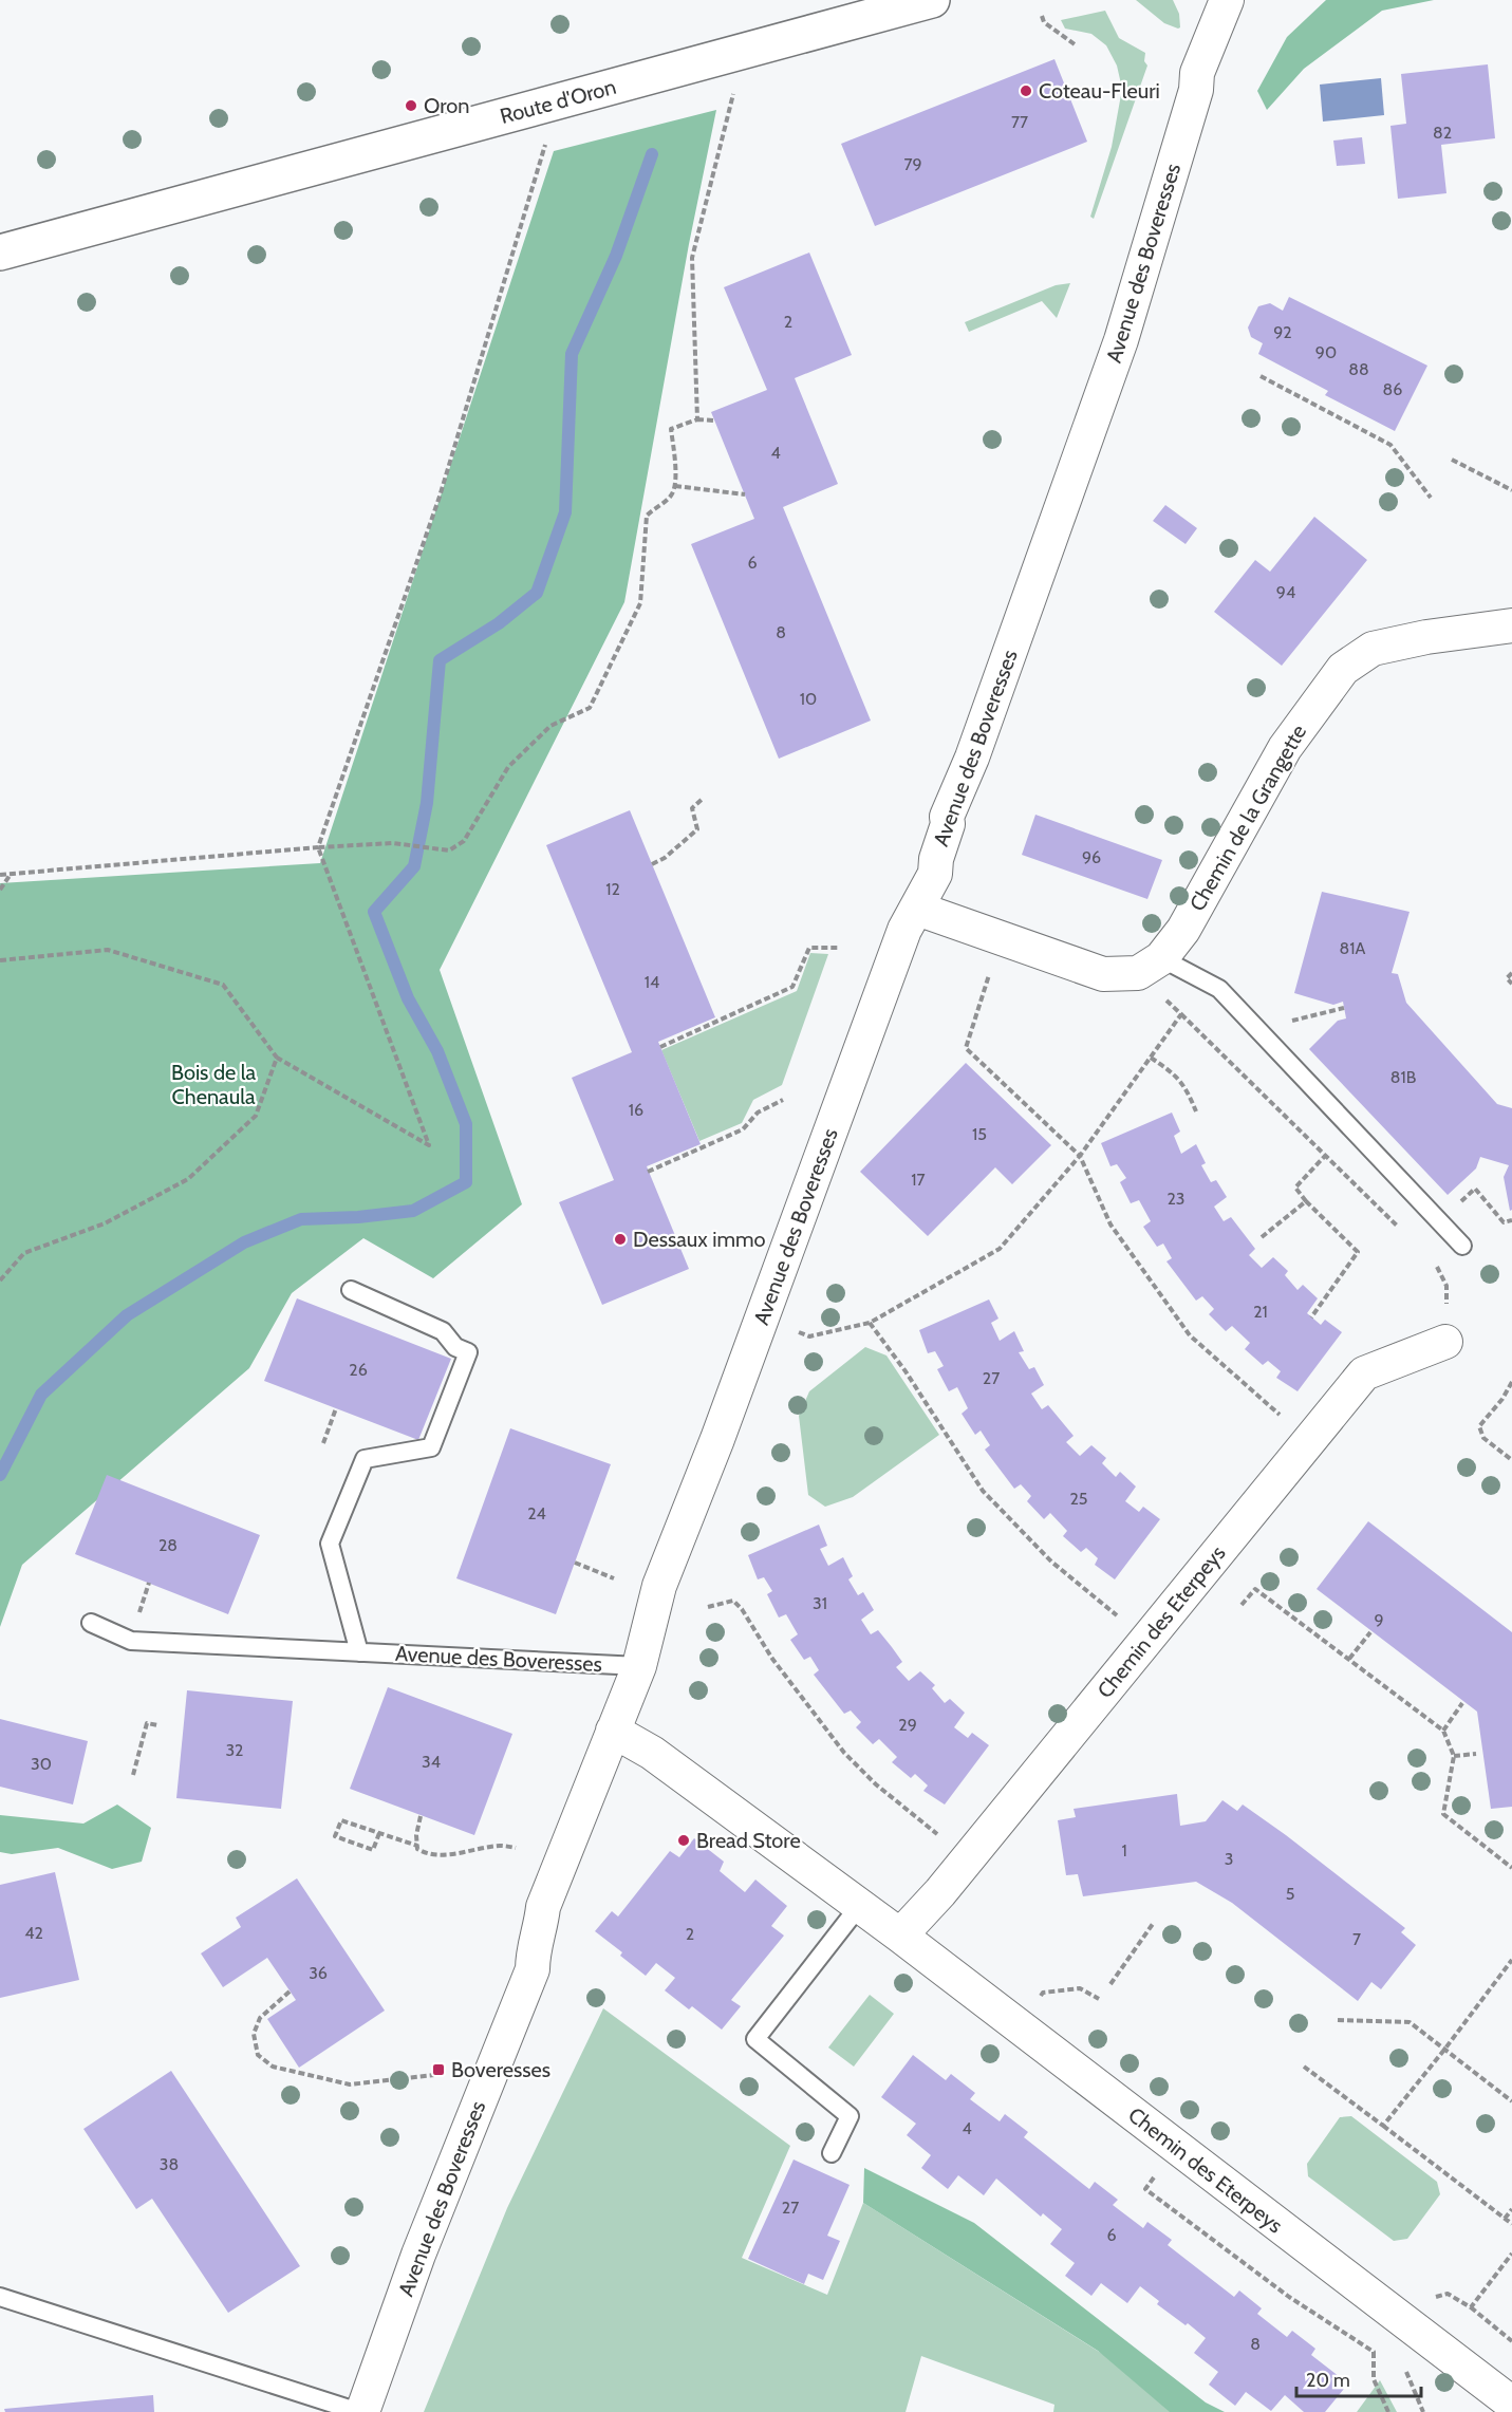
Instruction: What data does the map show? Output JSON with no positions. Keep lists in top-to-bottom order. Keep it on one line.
{"streets":{"main road":["Route d'Oron"],"street":["Avenue des Boveresses","Chemin de la Grangette","Chemin des Eterpeys"]},"crossings":[["Avenue des Boveresses","Chemin des Eterpeys"]],"parks":["Bois de la Chenaula"],"places":{"other":["Coteau-Fleuri","Oron","Dessaux immo","Bread Store"],"transit":["Boveresses"]},"house_numbers":["77","82","79","2","92","90","88","86","4","6","94","8","10","96","12","81A","14","81B","16","15","17","23","21","26","27","25","24","28","31","9","29","32","34","30","1","3","5","42","2","7","36","4","38","27","6","8"],"scale_bar":"20 m"}
